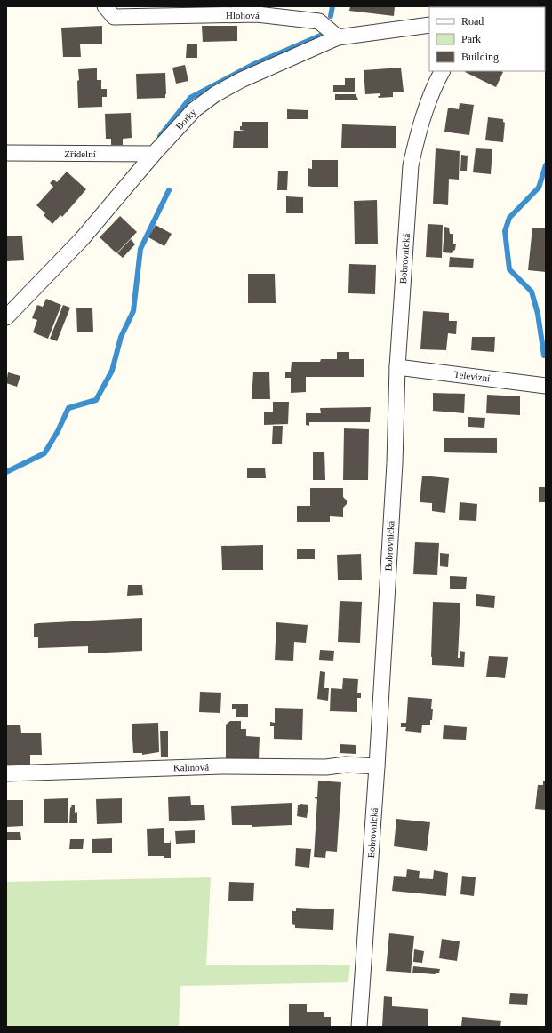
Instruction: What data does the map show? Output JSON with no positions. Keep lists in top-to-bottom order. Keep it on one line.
{"streets":{"street":["Hlohová","Borky","Zřídelní","Bobrovnická","Televizní","Kalinová"]},"crossings":[["Hlohová","Borky"],["Borky","Zřídelní"],["Bobrovnická","Televizní"],["Bobrovnická","Kalinová"]],"legend":["Road","Park","Building"]}
